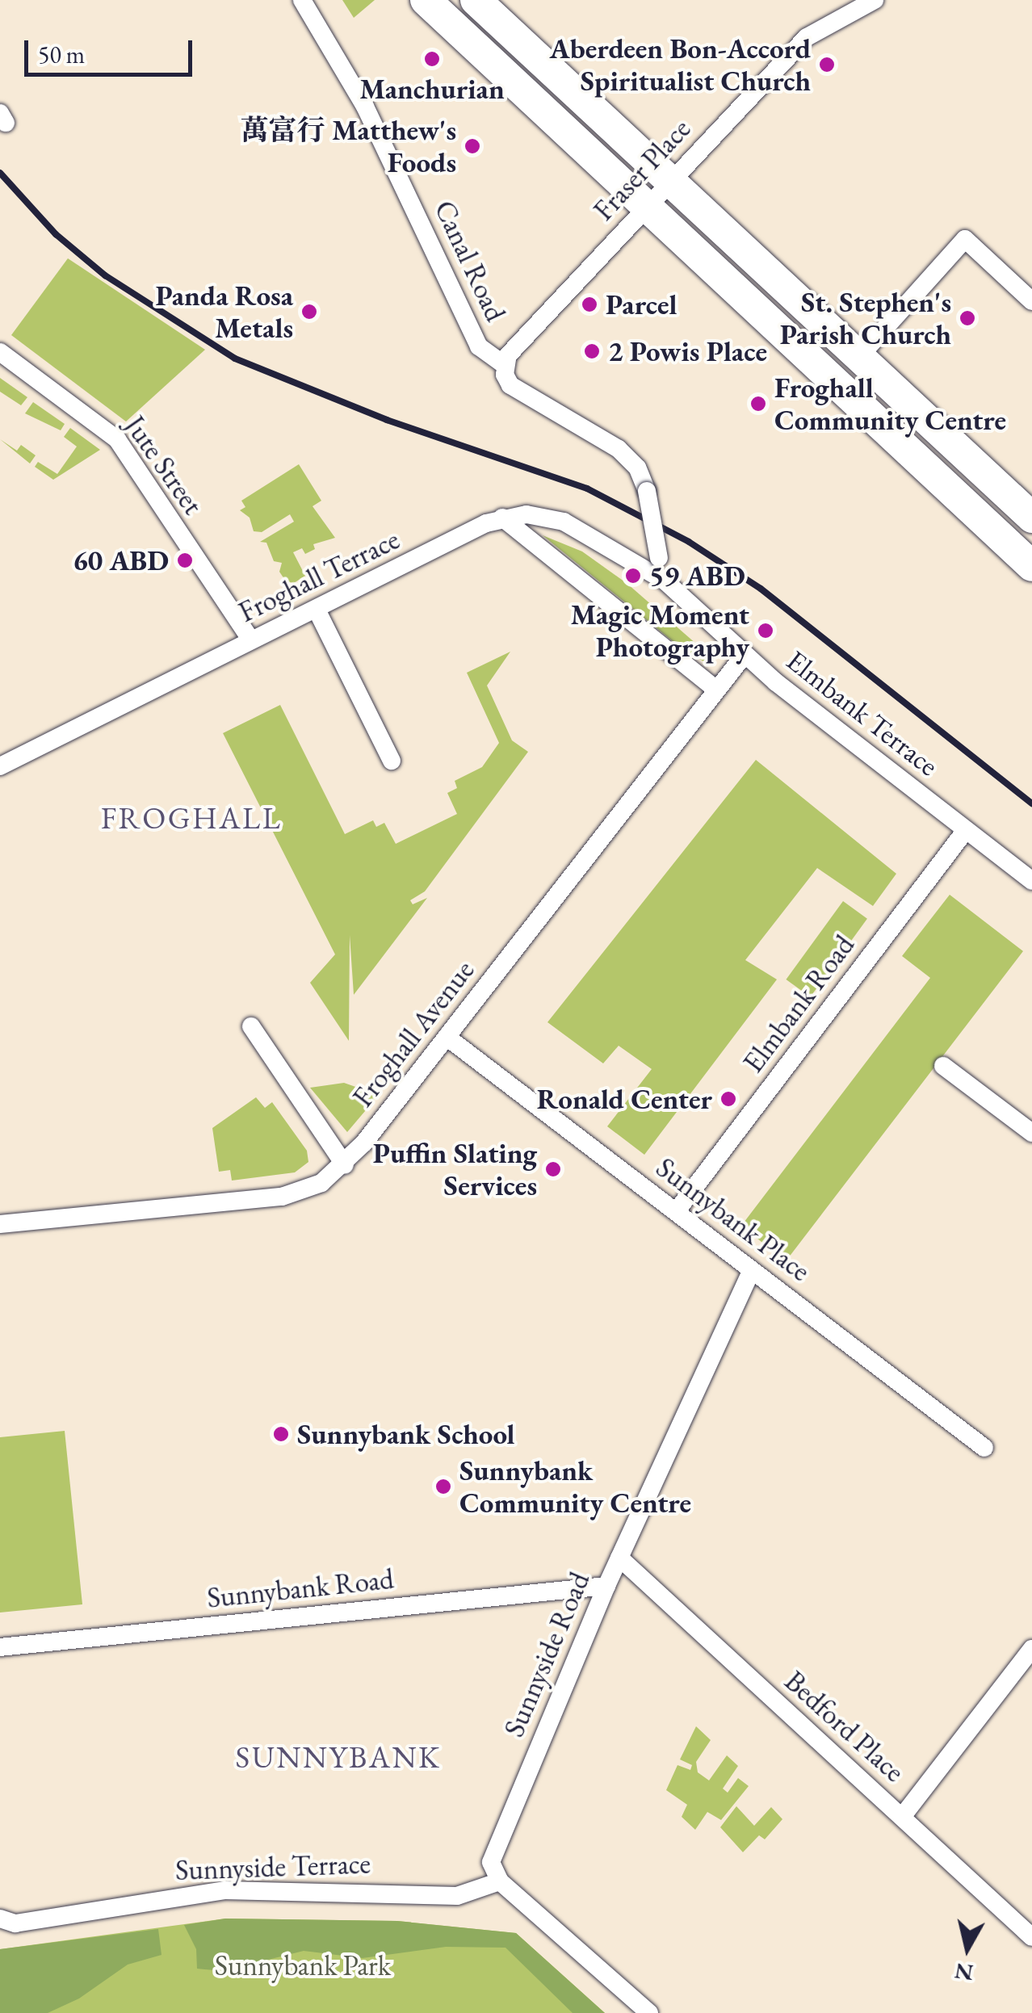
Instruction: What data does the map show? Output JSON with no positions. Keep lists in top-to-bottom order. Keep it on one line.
{"streets":{"street":["Fraser Place","Canal Road","Jute Street","Froghall Terrace","Elmbank Terrace","Elmbank Road","Froghall Avenue","Sunnybank Place","Sunnybank Road","Sunnyside Road","Bedford Place","Sunnyside Terrace"]},"crossings":[["Fraser Place","Canal Road"],["Canal Road","Froghall Terrace"],["Canal Road","Elmbank Terrace"],["Jute Street","Froghall Terrace"],["Froghall Terrace","Elmbank Terrace"],["Elmbank Terrace","Elmbank Road"],["Elmbank Terrace","Froghall Avenue"],["Elmbank Road","Sunnybank Place"],["Froghall Avenue","Sunnybank Place"],["Sunnybank Place","Sunnyside Road"],["Sunnybank Road","Sunnyside Road"],["Sunnyside Road","Bedford Place"],["Sunnyside Road","Sunnyside Terrace"]],"districts":["FROGHALL","SUNNYBANK"],"parks":["Sunnybank Park"],"places":["Manchurian","Aberdeen Bon-Accord Spiritualist Church","萬富行 Matthew's Foods","Parcel","Panda Rosa Metals","St. Stephen's Parish Church","2 Powis Place","Froghall Community Centre","60 ABD","59 ABD","Magic Moment Photography","Ronald Center","Puffin Slating Services","Sunnybank School","Sunnybank Community Centre"],"scale_bar":"50 m","north":"bottom"}
